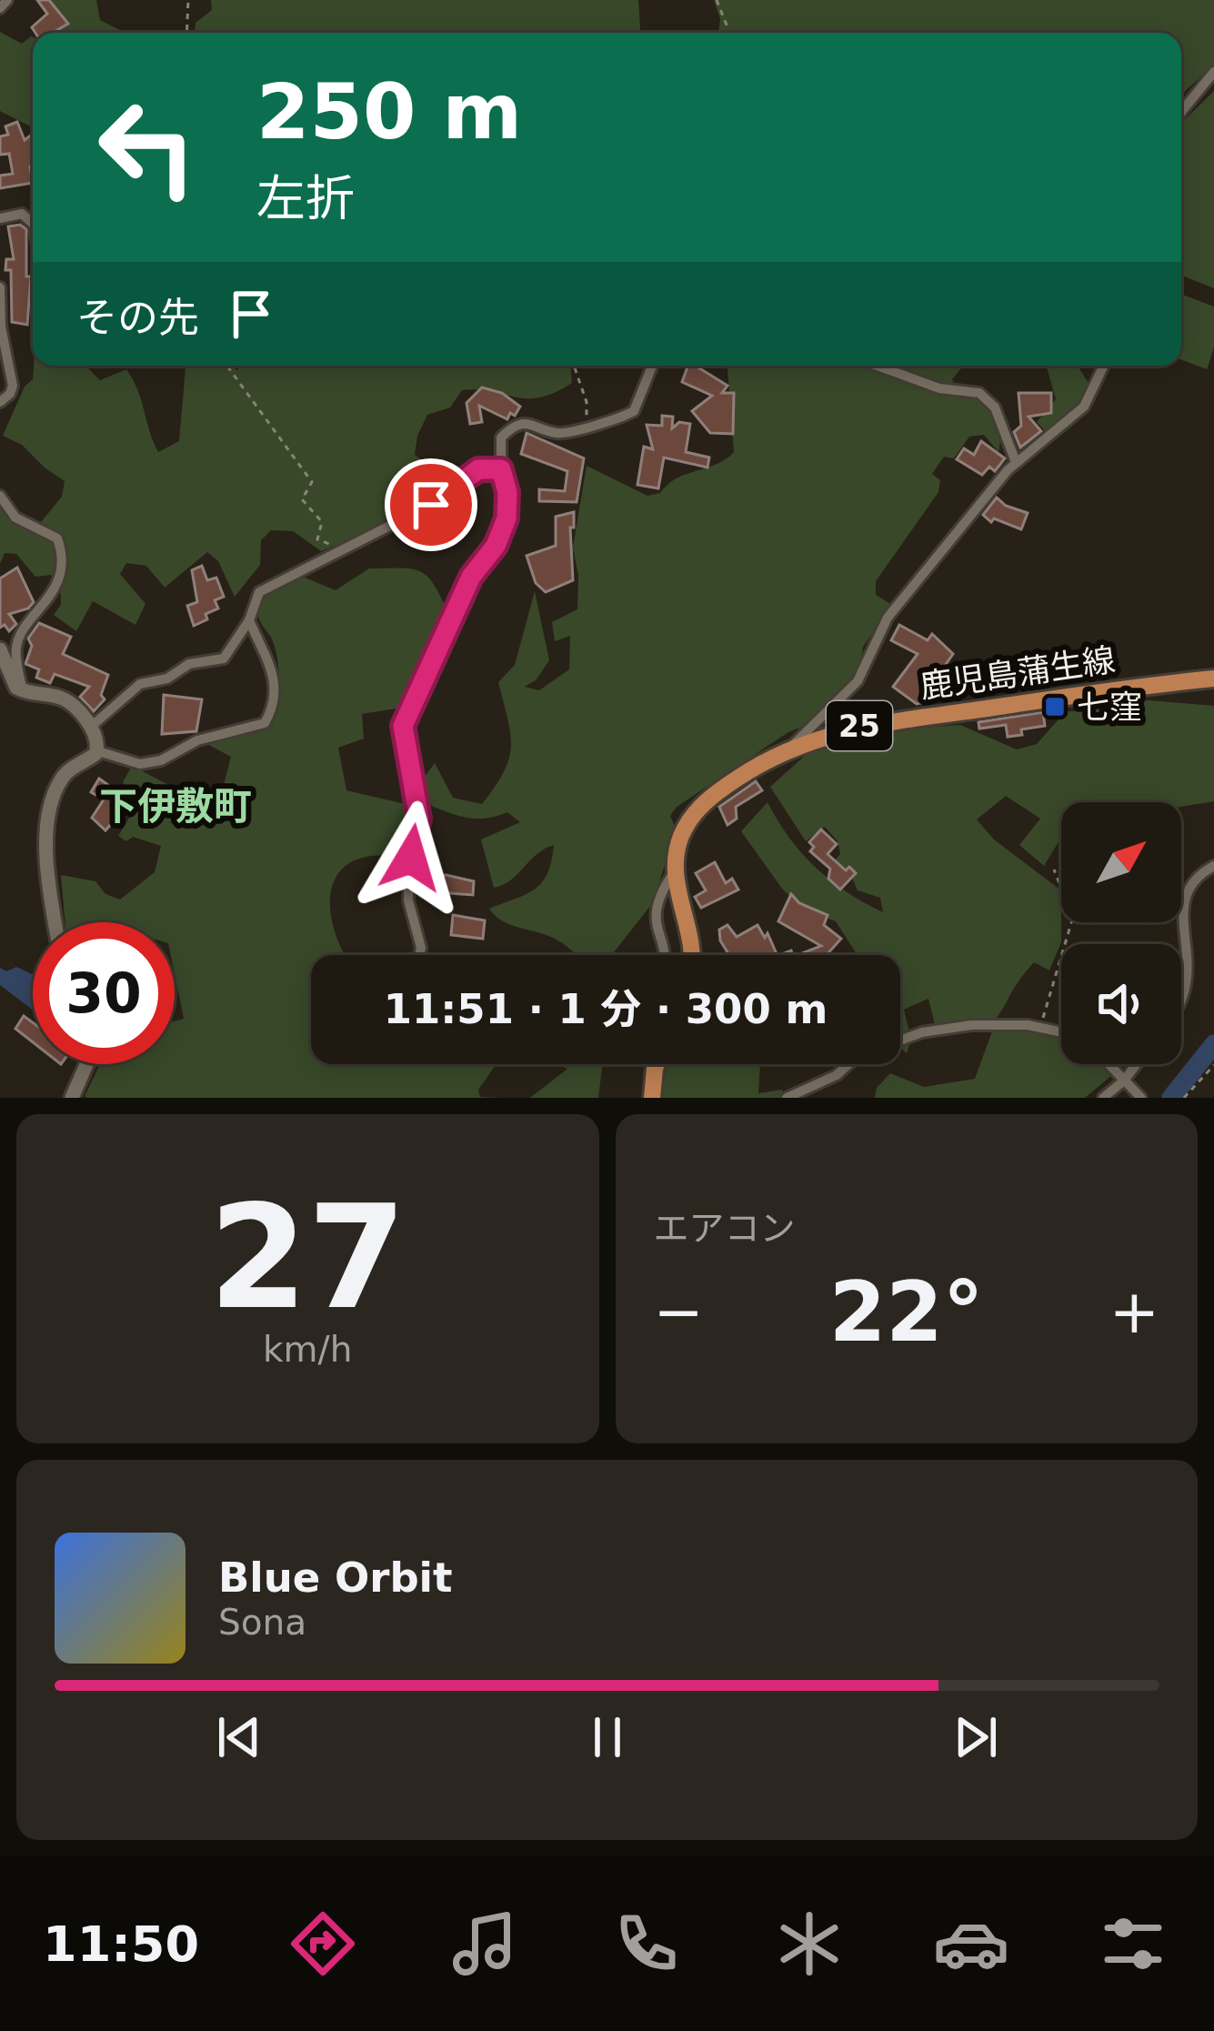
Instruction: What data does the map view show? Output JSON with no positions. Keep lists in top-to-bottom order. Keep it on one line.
{"streets":{"main road":["鹿児島蒲生線","25"]},"districts":["下伊敷町"],"places":{"transit":["七窪"]},"north":"top right","page":{"turn":["250 m","左折"],"then":"その先","limit":"30","trip":"11:51 · 1 分 · 300 m","tile":[["27","km/h"],"エアコン"],"heat":["−","22°","+"],"song":["Blue Orbit","Sona"],"tabs":"11:50"}}
